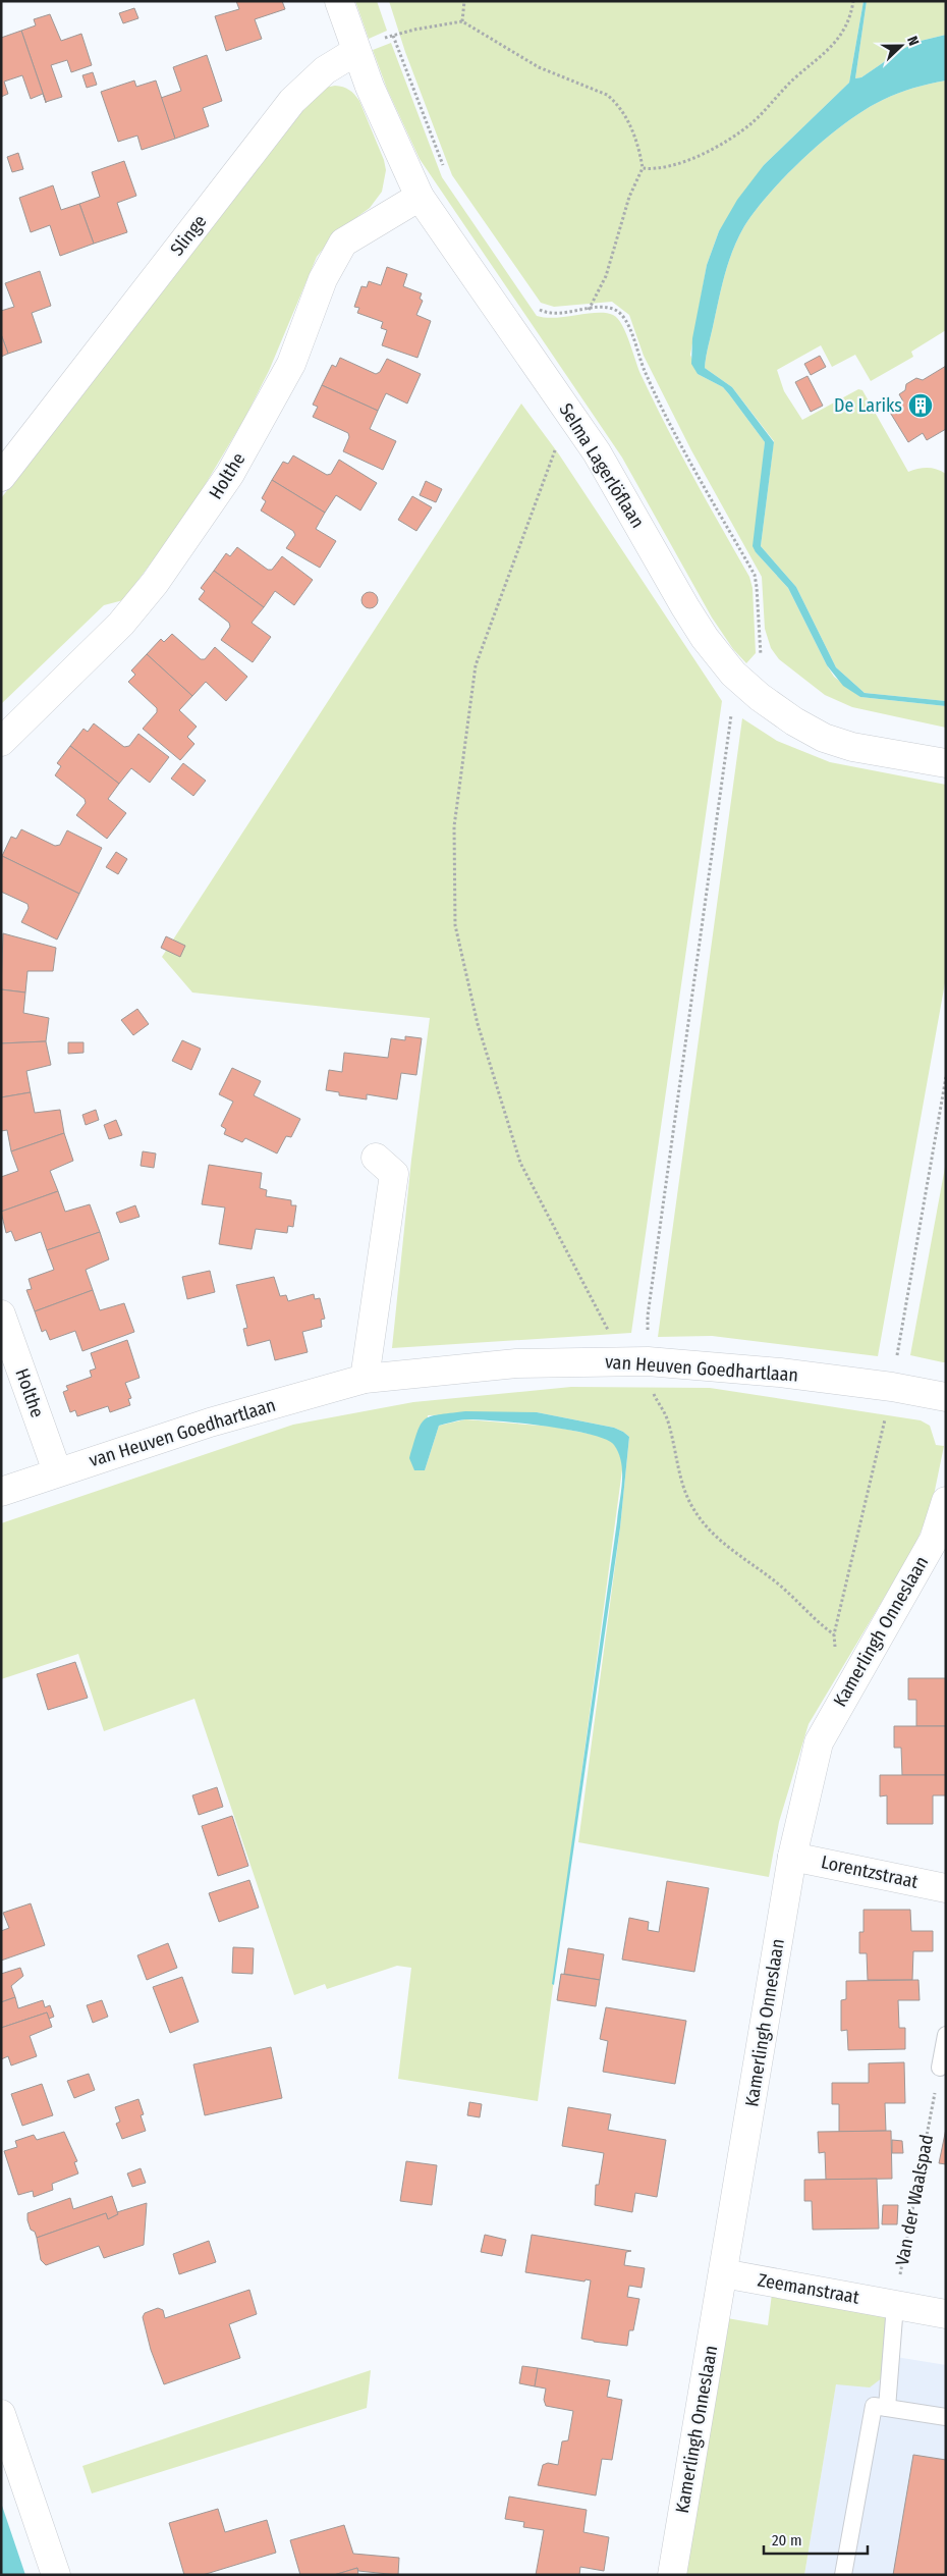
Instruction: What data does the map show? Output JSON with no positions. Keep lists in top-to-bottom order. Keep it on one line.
{"streets":{"street":["Slinge","Selma Lagerlöflaan","Holthe","van Heuven Goedhartlaan","Kamerlingh Onneslaan","Lorentzstraat","Zeemanstraat"],"path":["Van der Waalspad"]},"crossings":[["Slinge","Selma Lagerlöflaan"],["Selma Lagerlöflaan","Holthe"],["Holthe","van Heuven Goedhartlaan"],["Kamerlingh Onneslaan","Lorentzstraat"],["Kamerlingh Onneslaan","Zeemanstraat"],["Van der Waalspad","Zeemanstraat"]],"places":{"building":["De Lariks"]},"scale_bar":"20 m","north":"right"}
